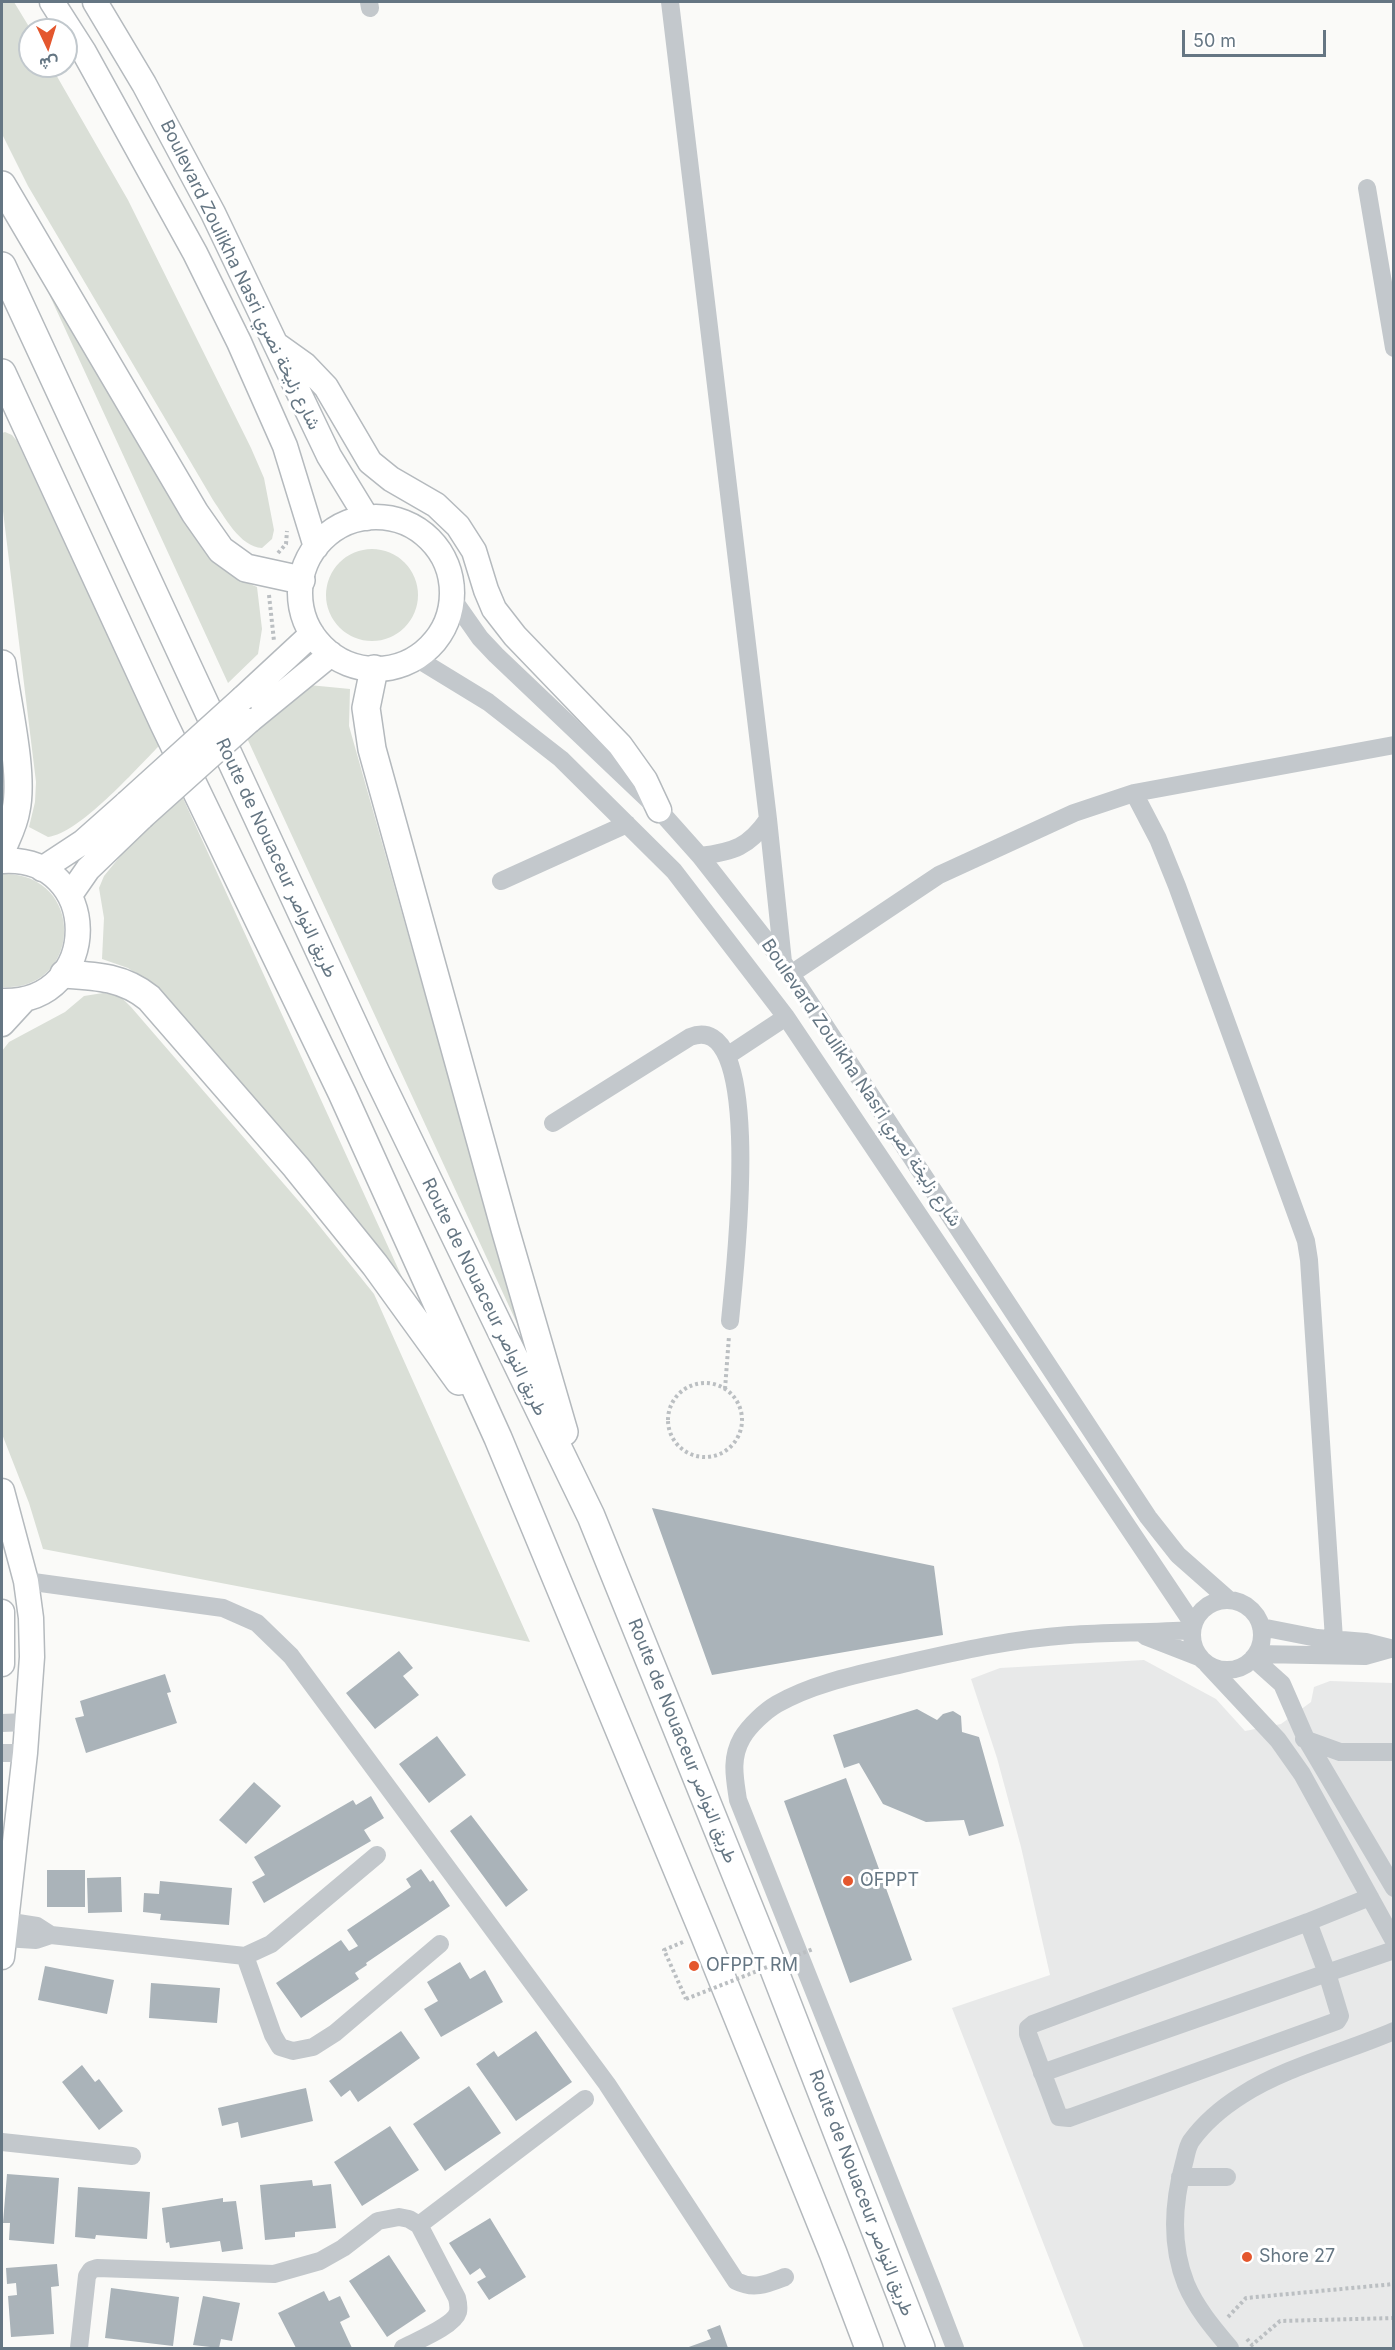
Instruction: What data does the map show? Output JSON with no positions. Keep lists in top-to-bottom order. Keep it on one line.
{"streets":{"highway":["Route de Nouaceur طريق النواصر"],"main road":["Boulevard Zoulikha Nasri شارع زليخة نصري"]},"places":["OFPPT","OFPPT RM","Shore 27"],"scale_bar":"50 m","north":"bottom"}
